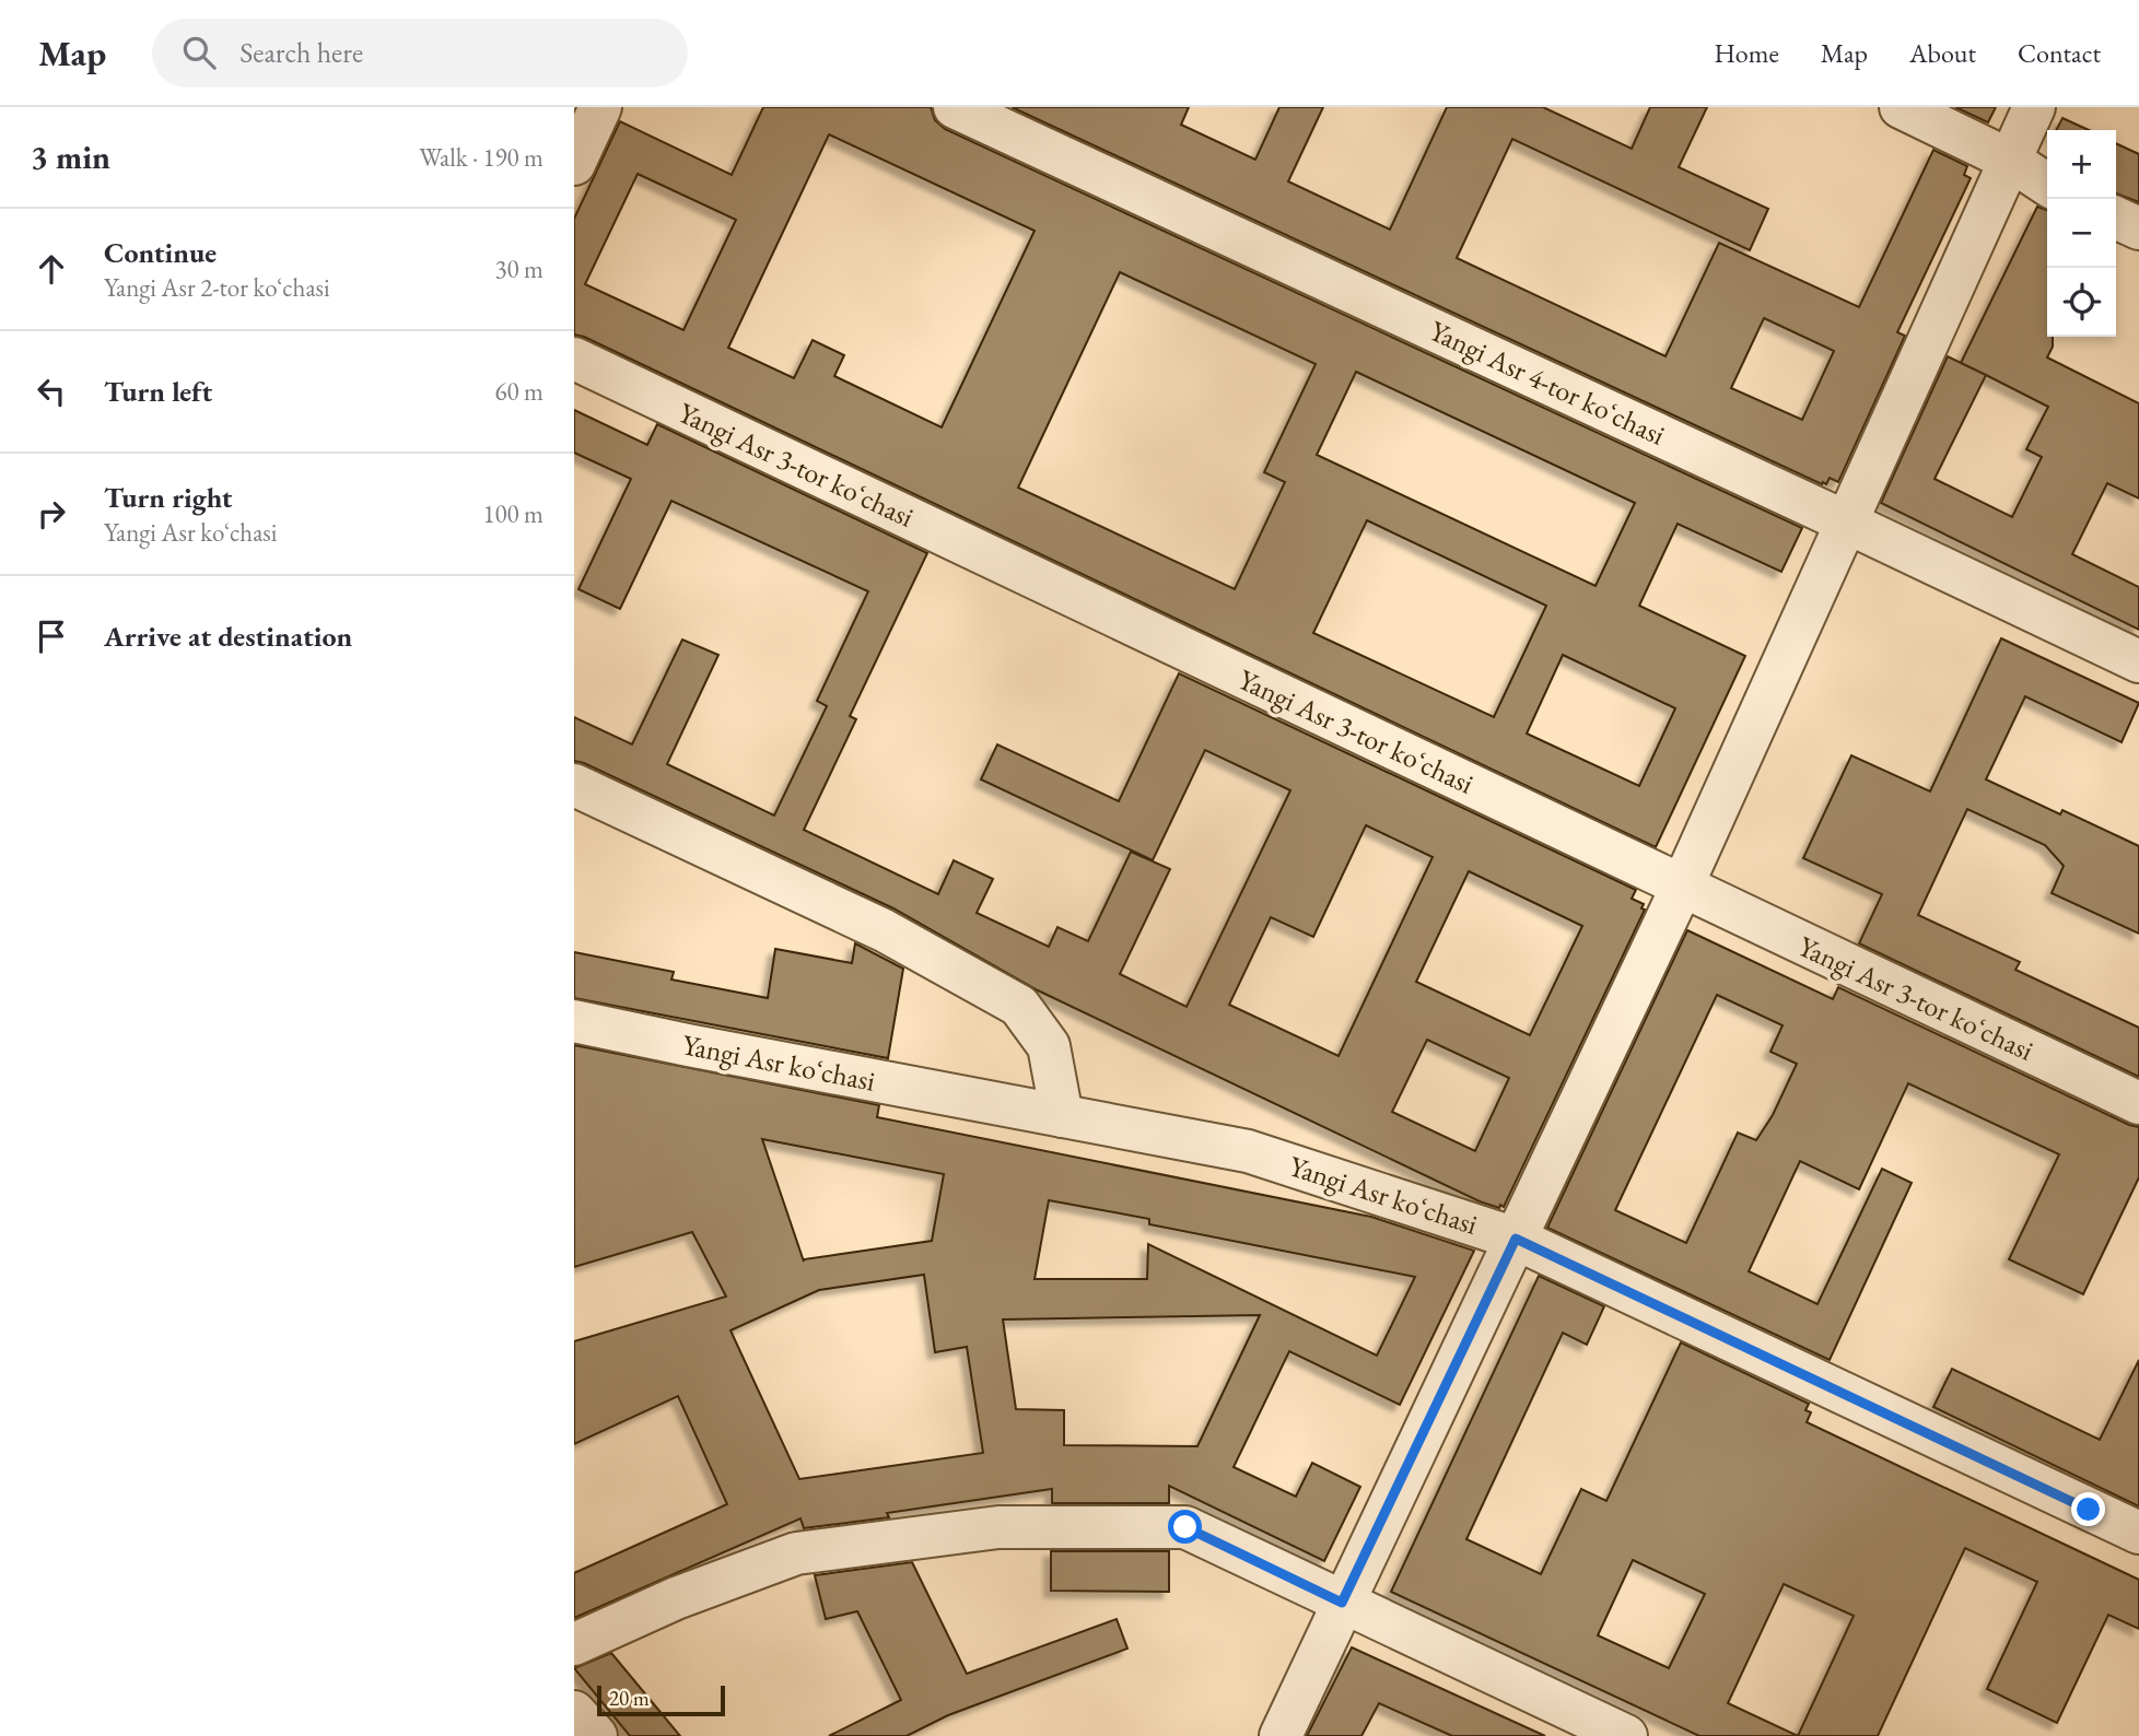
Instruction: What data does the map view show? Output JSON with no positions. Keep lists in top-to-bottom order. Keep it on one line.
{"streets":{"street":["Yangi Asr 4-tor koʻchasi","Yangi Asr 3-tor koʻchasi","Yangi Asr koʻchasi"]},"scale_bar":"20 m","page":{"header":"Map","search":"Search here","nav":["Home","Map","About","Contact"],"heading":["3 min","Walk · 190 m"],"map_buttons":["+","−"],"list":[["Continue","Yangi Asr 2-tor koʻchasi","30 m"],["Turn left","60 m"],["Turn right","Yangi Asr koʻchasi","100 m"],"Arrive at destination"],"scale":"20 m"}}
